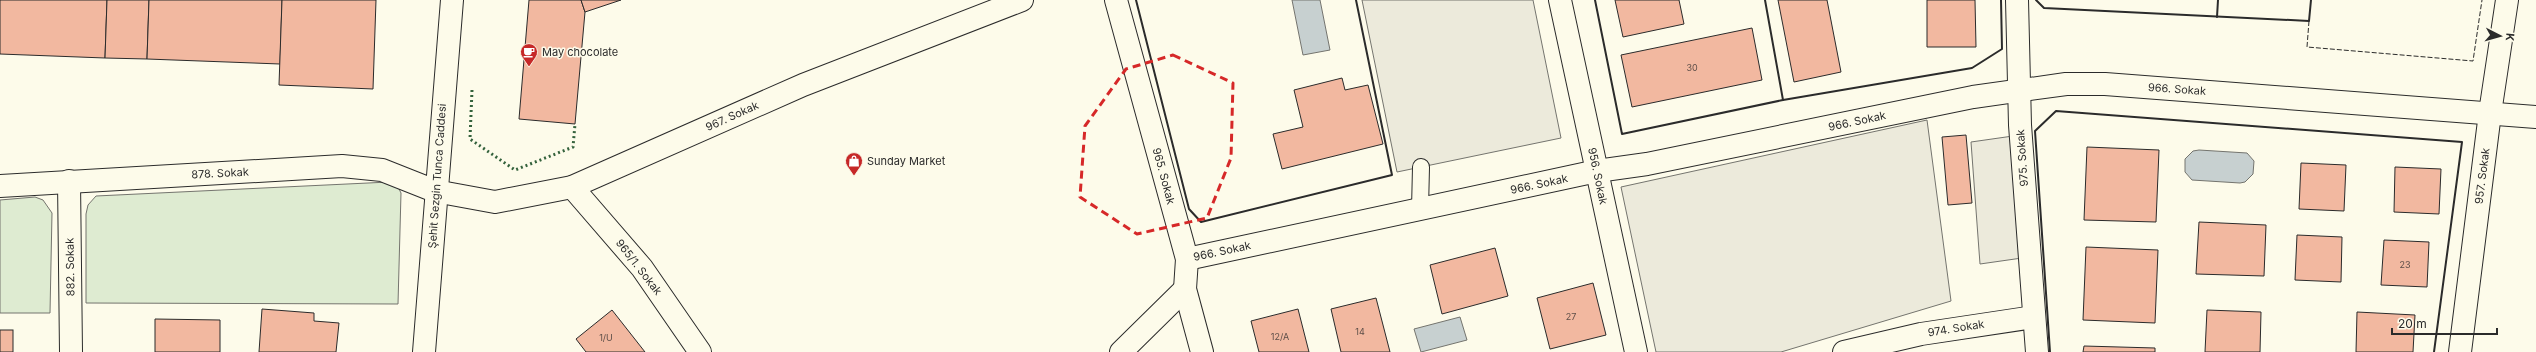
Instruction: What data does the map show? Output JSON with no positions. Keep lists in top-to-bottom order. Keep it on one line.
{"streets":{"street":["966. Sokak","967. Sokak","975. Sokak","878. Sokak","Şehit Sezgin Tunca Caddesi","965. Sokak","956. Sokak","957. Sokak","882. Sokak","965/1. Sokak","974. Sokak"]},"crossings":[["966. Sokak","975. Sokak"],["966. Sokak","965. Sokak"],["966. Sokak","956. Sokak"],["966. Sokak","957. Sokak"],["967. Sokak","878. Sokak"],["967. Sokak","Şehit Sezgin Tunca Caddesi"],["967. Sokak","965/1. Sokak"],["975. Sokak","974. Sokak"],["878. Sokak","Şehit Sezgin Tunca Caddesi"],["878. Sokak","882. Sokak"]],"places":{"cafe":["May chocolate"],"shop":["Sunday Market"]},"house_numbers":["30","23","27","14","12/A","1/U"],"scale_bar":"20 m","north":"right"}
